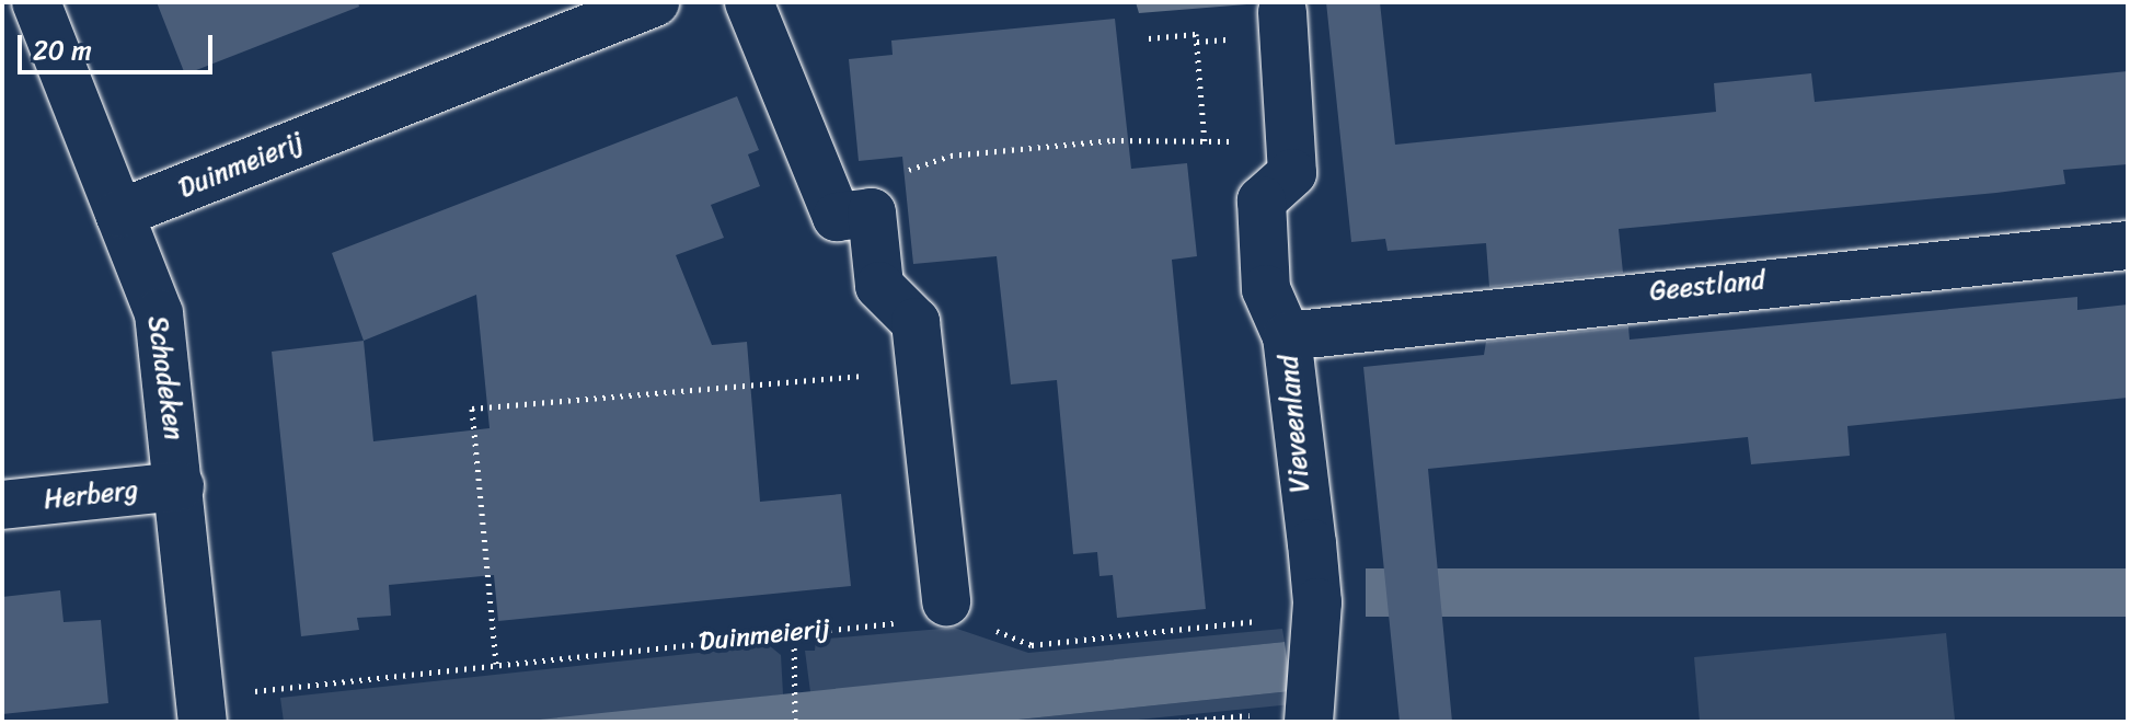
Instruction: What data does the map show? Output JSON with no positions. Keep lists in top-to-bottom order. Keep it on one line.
{"streets":{"street":["Duinmeierij","Geestland","Schadeken","Vieveenland","Herberg"]},"crossings":[["Duinmeierij","Schadeken"],["Duinmeierij","Vieveenland"],["Geestland","Vieveenland"],["Schadeken","Herberg"]],"scale_bar":"20 m"}
